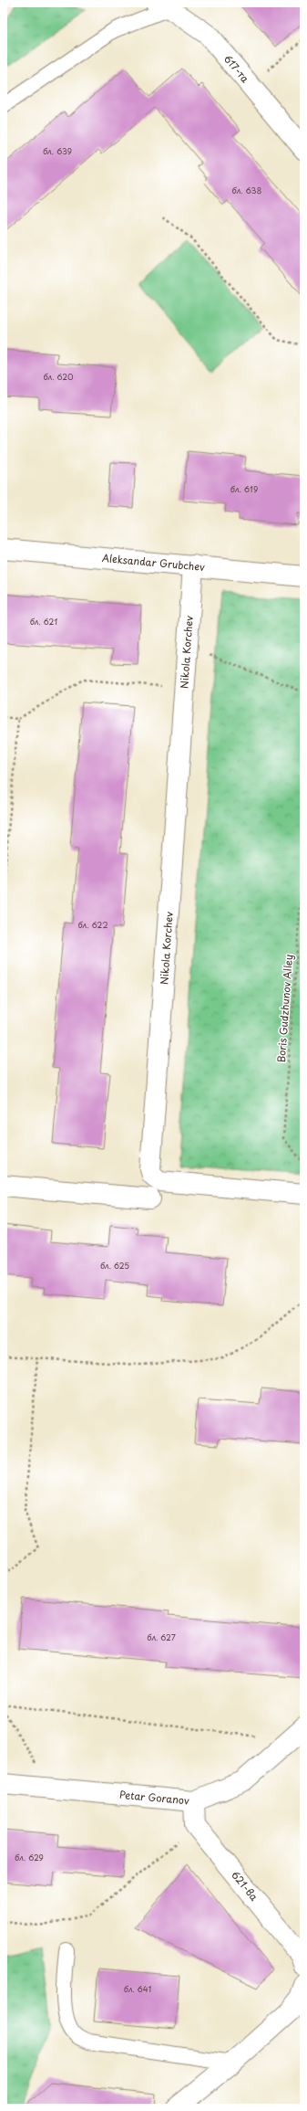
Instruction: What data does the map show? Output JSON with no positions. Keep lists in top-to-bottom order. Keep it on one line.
{"streets":{"street":["617-та","Aleksandar Grubchev","Nikola Korchev","Petar Goranov","621-ва"],"path":["Boris Gudzhunov Alley"]},"crossings":[["Aleksandar Grubchev","Nikola Korchev"]],"house_numbers":["бл. 639","бл. 638","бл. 620","бл. 619","бл. 621","бл. 622","бл. 625","бл. 627","бл. 629","бл. 641"]}
